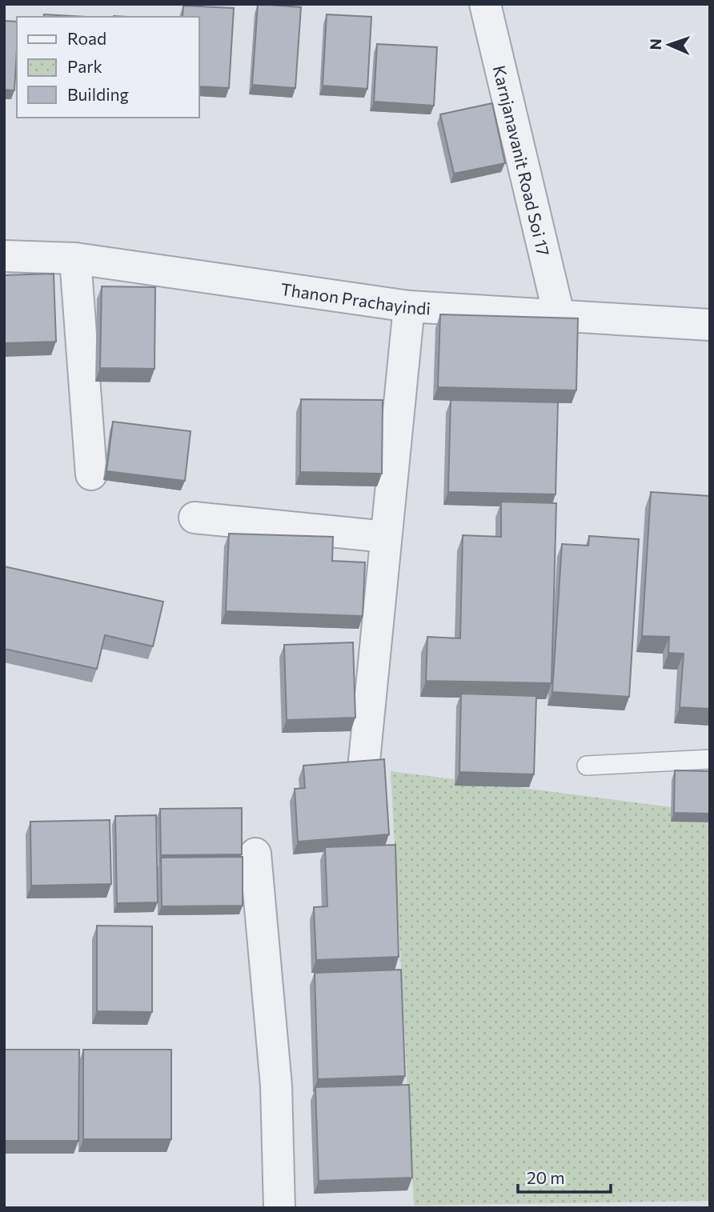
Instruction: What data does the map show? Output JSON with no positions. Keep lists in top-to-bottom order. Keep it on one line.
{"streets":{"street":["Karnjanavanit Road Soi 17","Thanon Prachayindi"]},"crossings":[["Karnjanavanit Road Soi 17","Thanon Prachayindi"]],"legend":["Road","Park","Building"],"scale_bar":"20 m","north":"left"}
